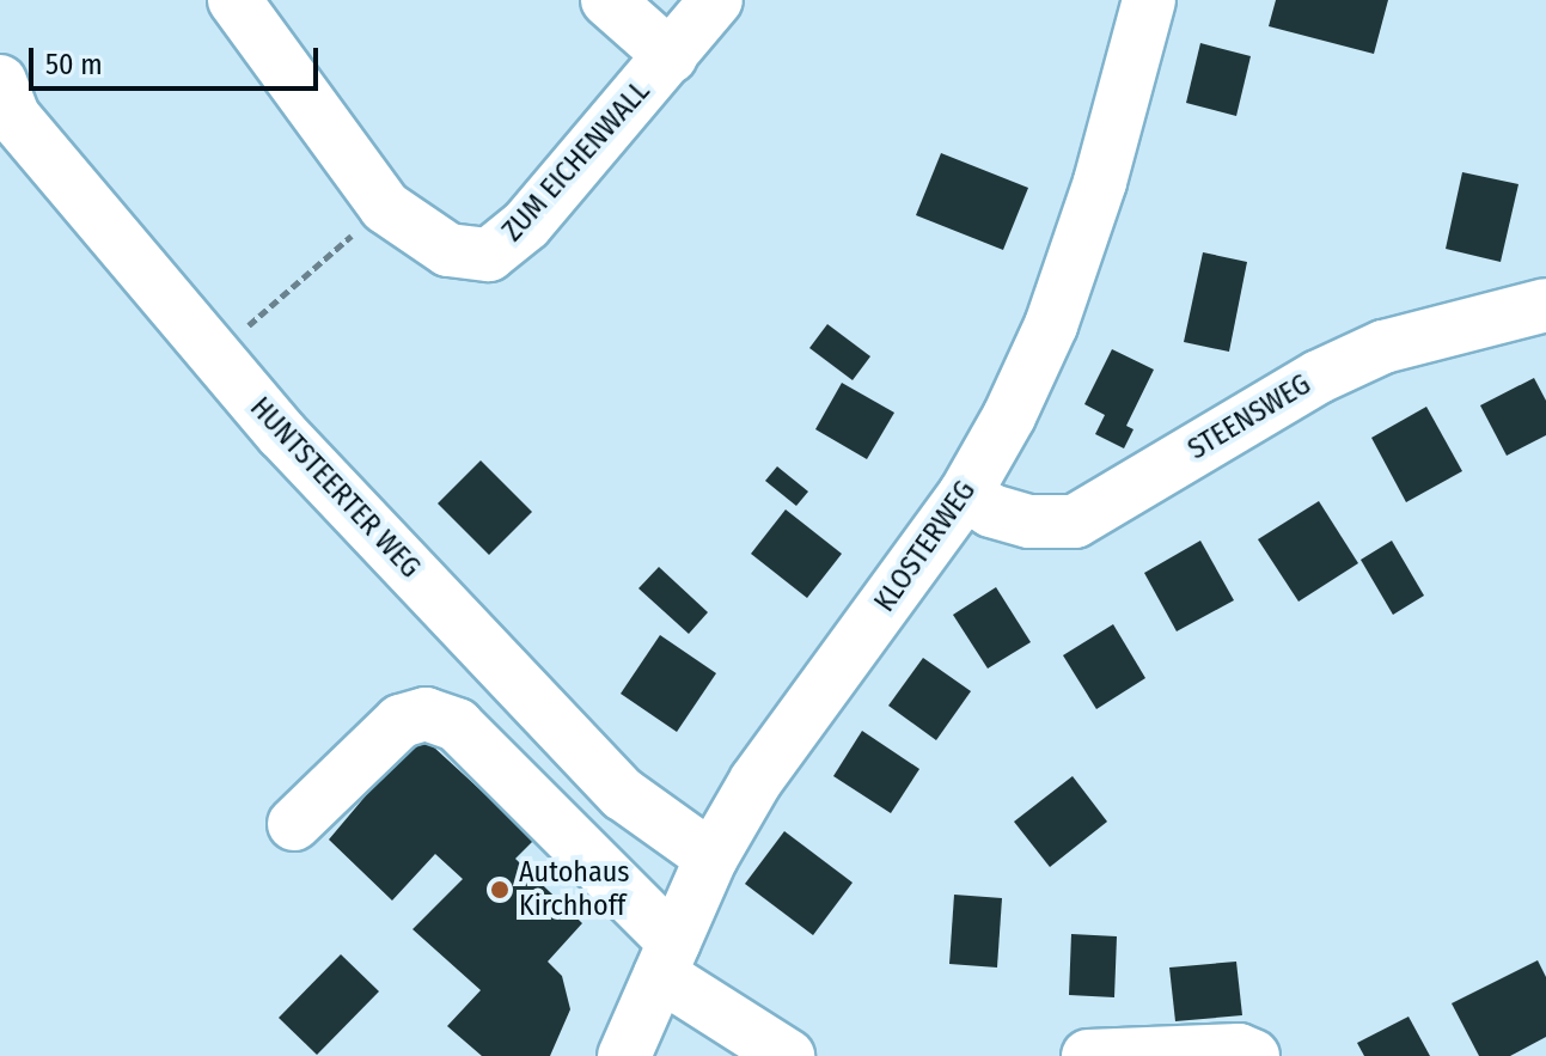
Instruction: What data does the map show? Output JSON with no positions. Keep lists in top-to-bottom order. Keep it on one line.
{"streets":{"street":["ZUM EICHENWALL","STEENSWEG","HUNTSTEERTER WEG","KLOSTERWEG"]},"crossings":[["STEENSWEG","KLOSTERWEG"],["HUNTSTEERTER WEG","KLOSTERWEG"]],"places":["Autohaus Kirchhoff"],"scale_bar":"50 m"}
